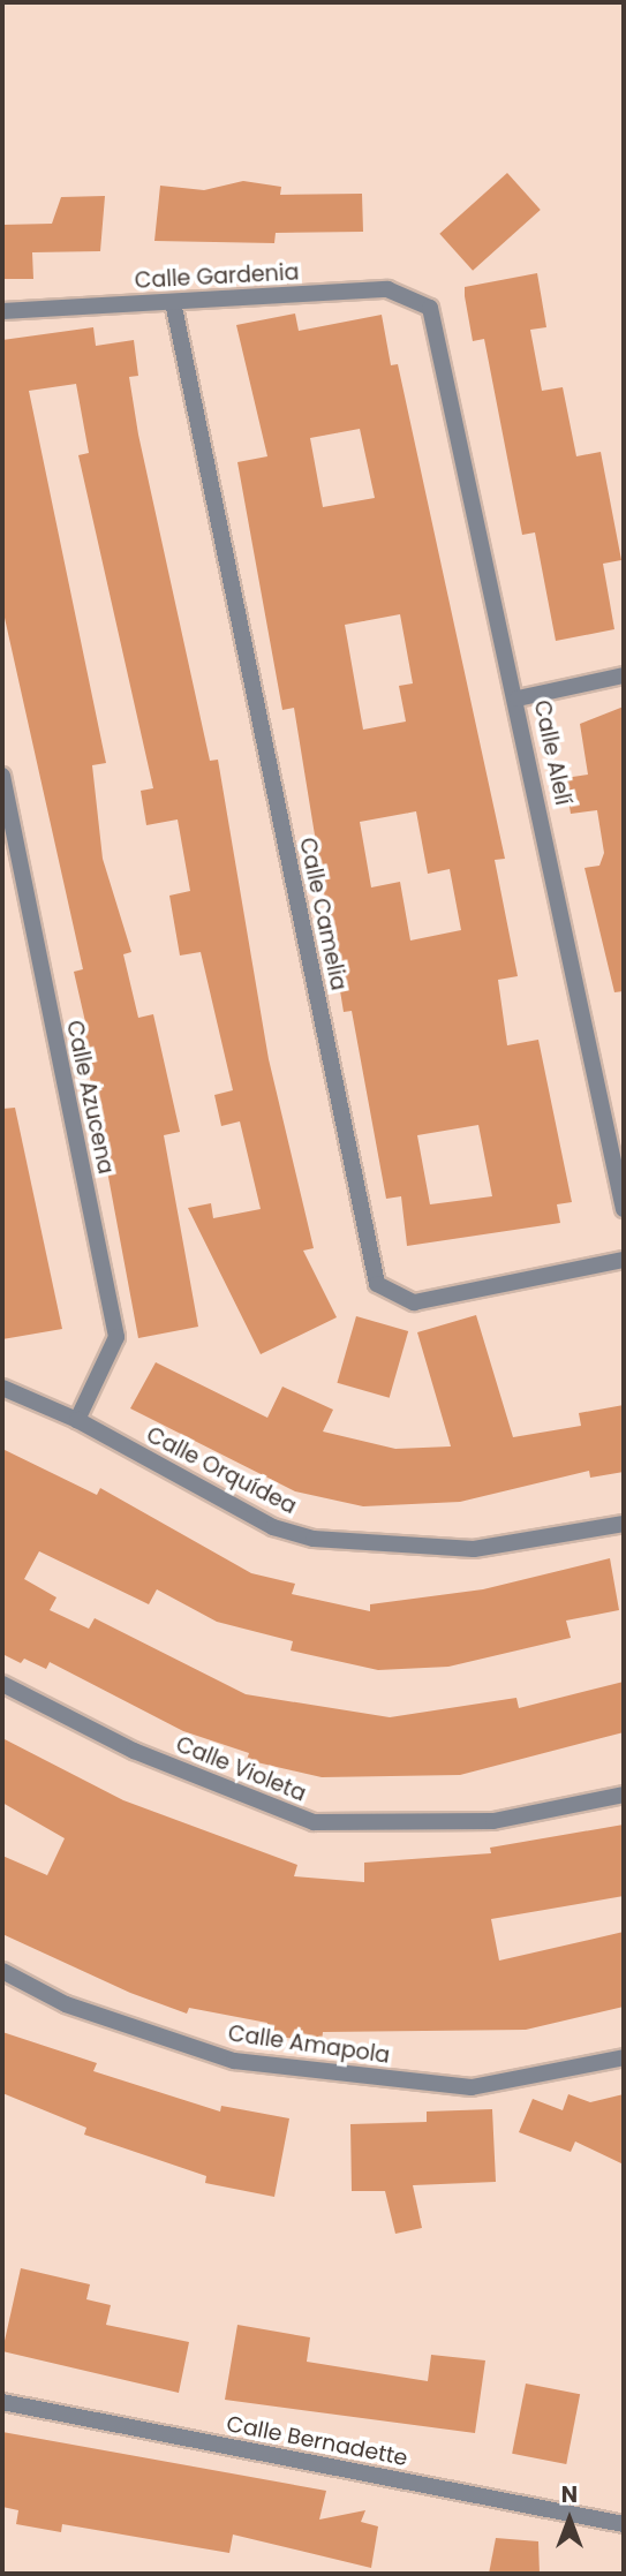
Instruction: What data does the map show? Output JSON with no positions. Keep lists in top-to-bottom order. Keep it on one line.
{"streets":{"street":["Calle Gardenia","Calle Alelí","Calle Camelia","Calle Azucena","Calle Orquídea","Calle Violeta","Calle Amapola","Calle Bernadette"]},"crossings":[["Calle Gardenia","Calle Alelí"],["Calle Gardenia","Calle Camelia"],["Calle Azucena","Calle Orquídea"]],"north":"top"}
